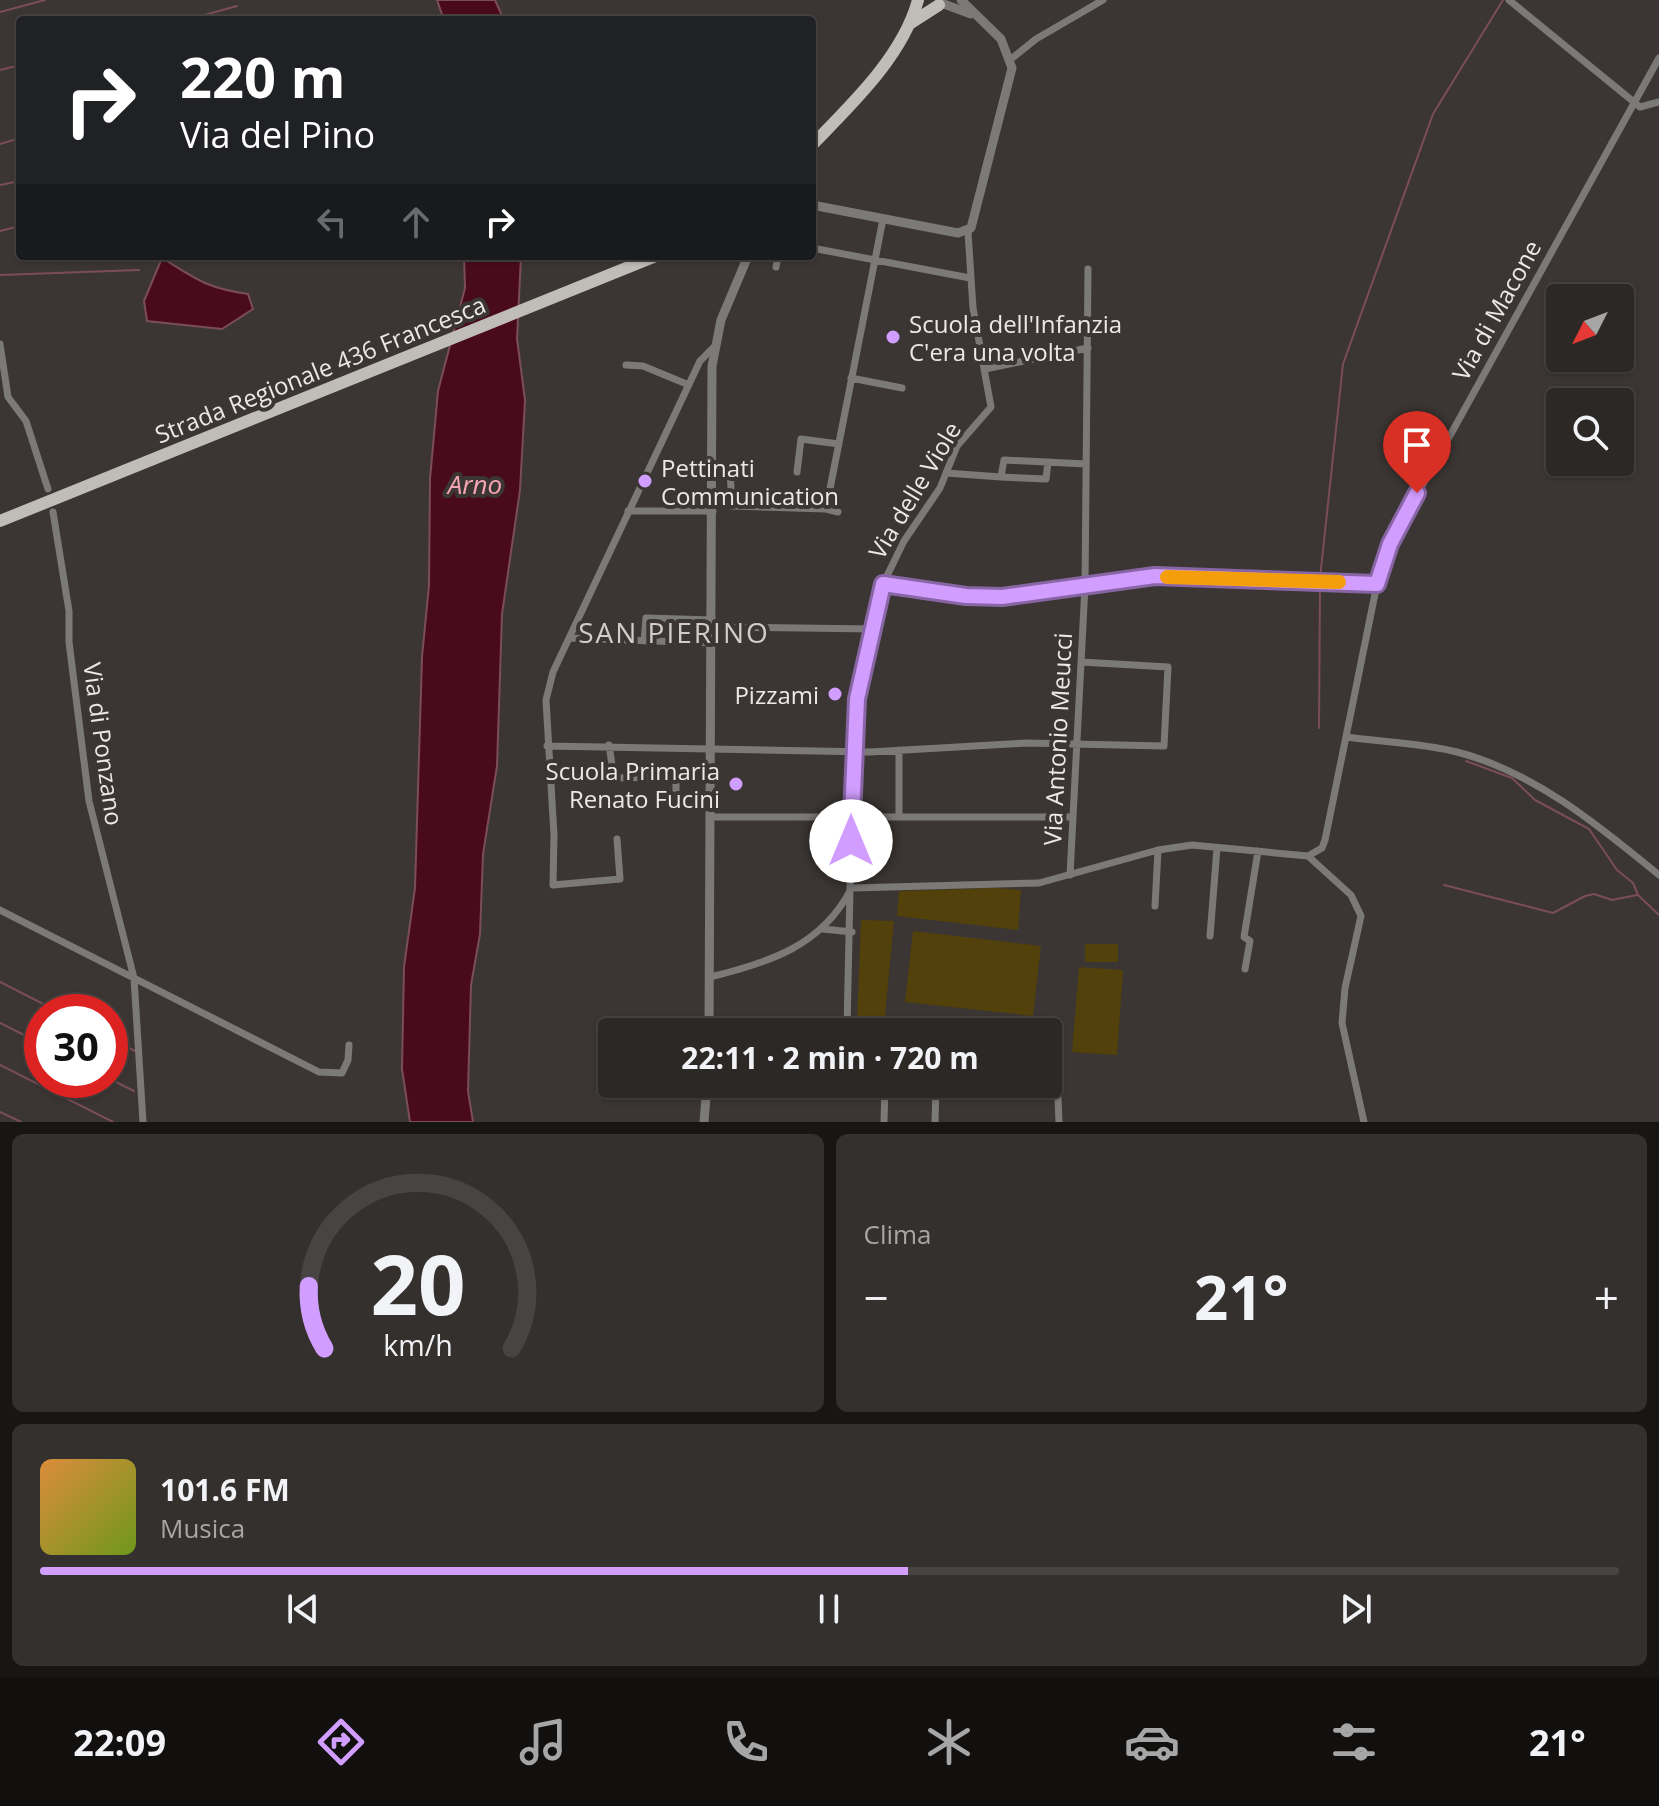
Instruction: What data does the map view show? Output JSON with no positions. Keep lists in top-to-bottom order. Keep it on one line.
{"streets":{"main road":["Strada Regionale 436 Francesca"],"street":["Via di Macone","Via delle Viole","Via Antonio Meucci","Via di Ponzano"]},"districts":["SAN PIERINO"],"water":["Arno"],"places":["Scuola dell'Infanzia C'era una volta","Pettinati Communication","Pizzami","Scuola Primaria Renato Fucini"],"north":"bottom left","page":{"turn":["220 m","Via del Pino"],"limit":"30","trip":"22:11 · 2 min · 720 m","tile":"Clima","heat":["−","21°","+"],"song":["101.6 FM","Musica"],"tabs":["22:09","21°"],"gauge":["20","km/h"]}}
